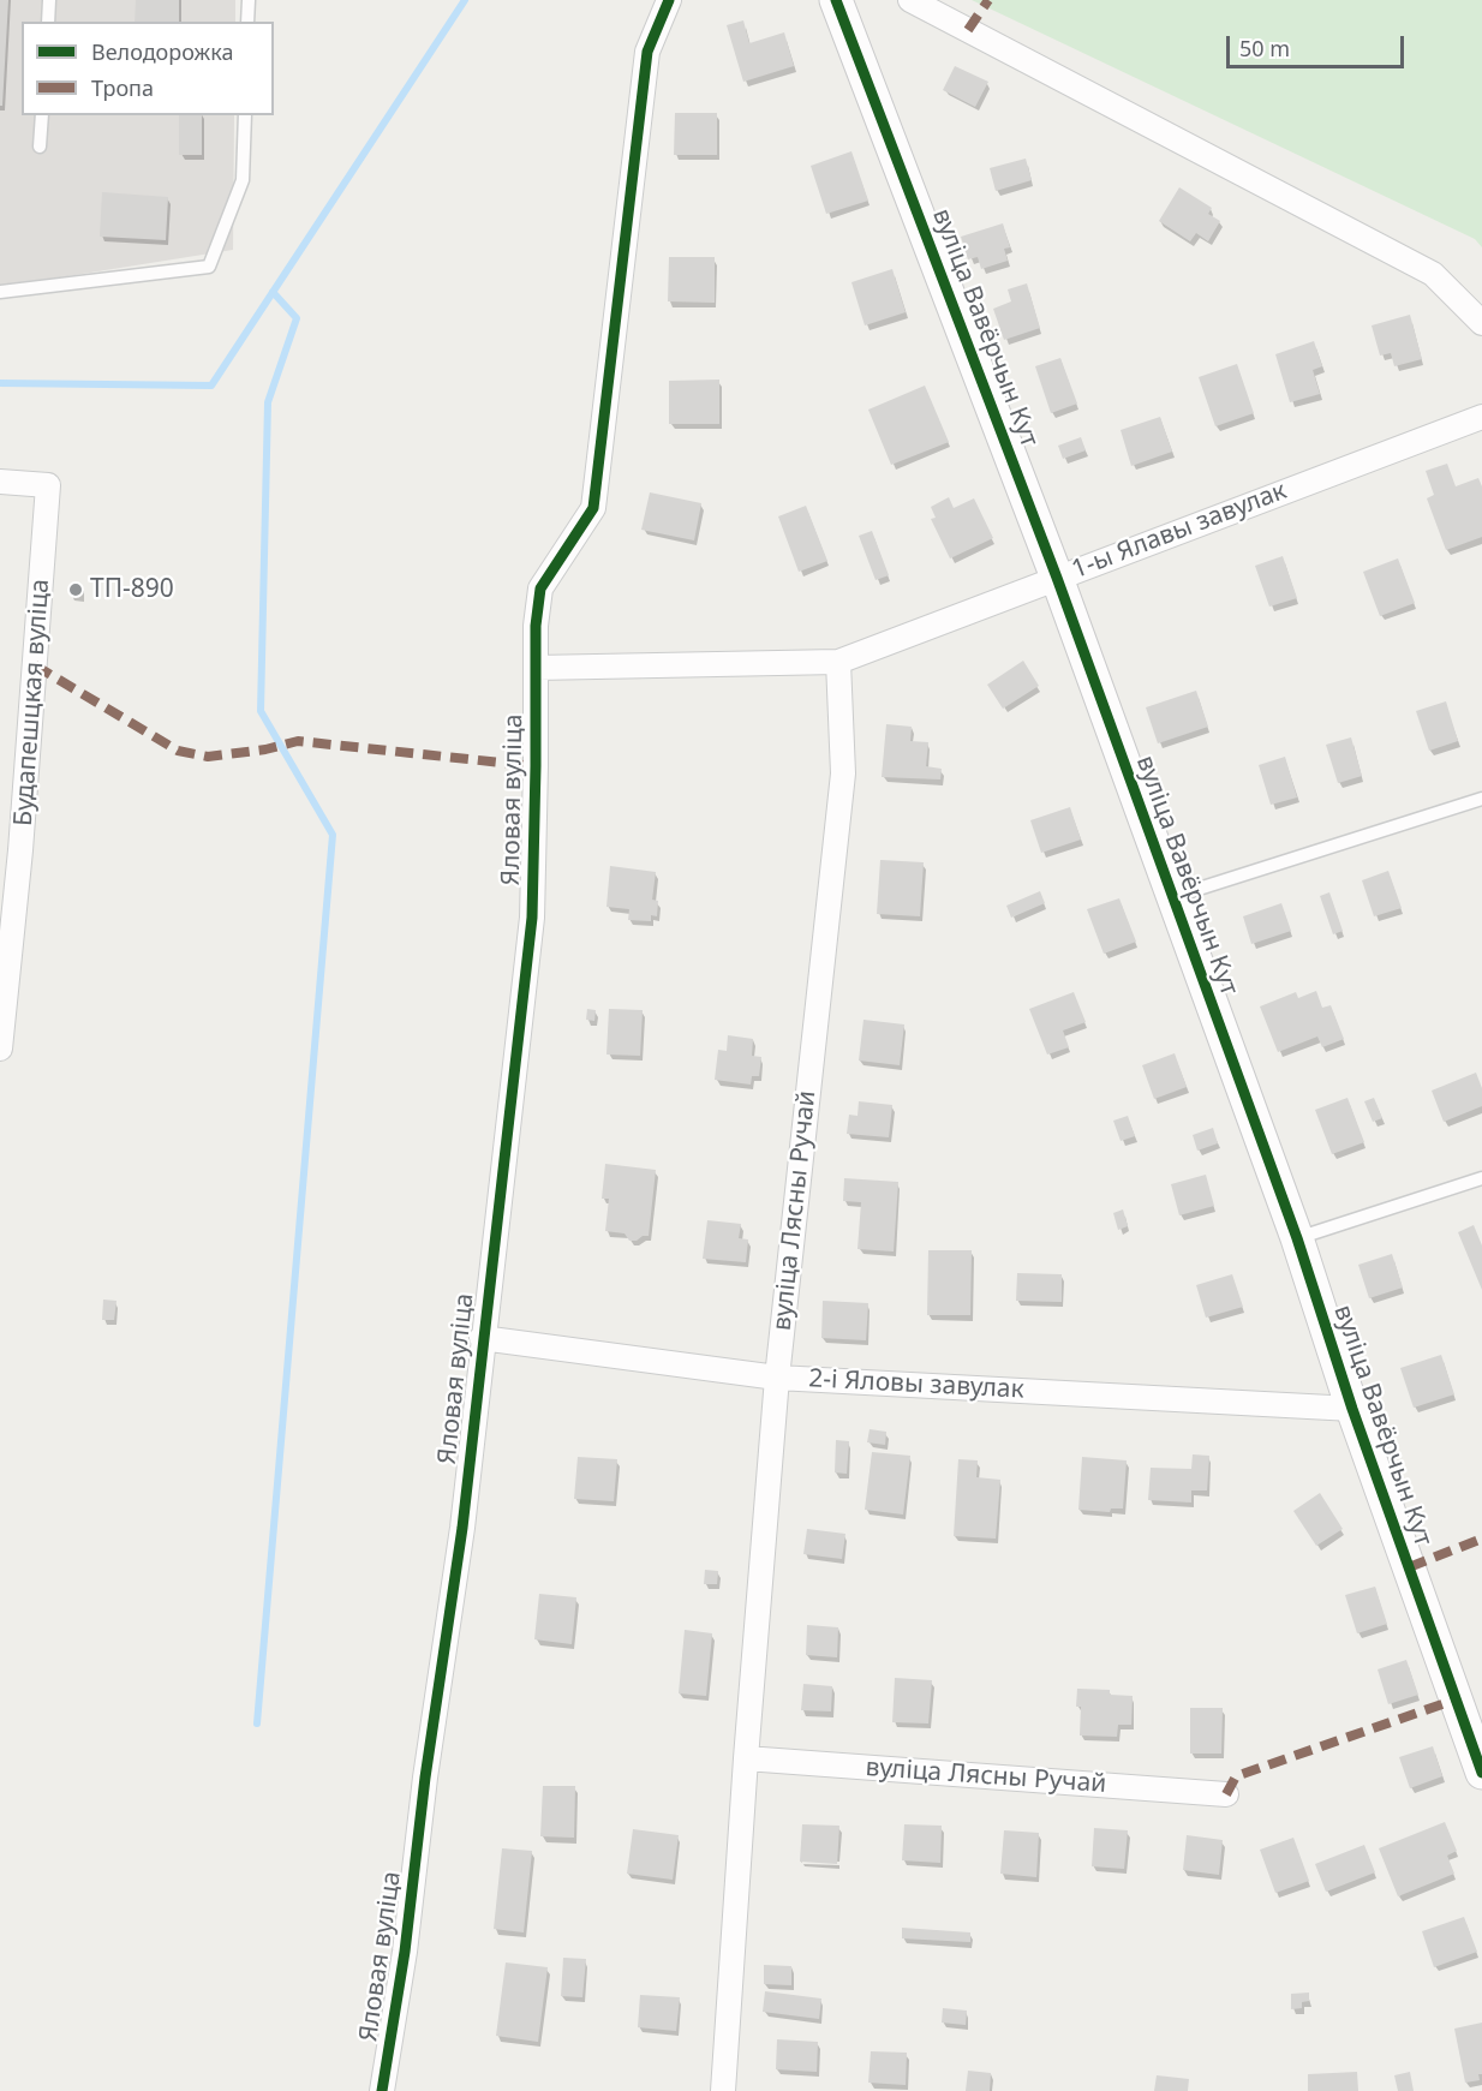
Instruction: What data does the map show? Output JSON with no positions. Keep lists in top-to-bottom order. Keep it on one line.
{"streets":{"street":["вуліца Вавёрчын Кут","1-ы Ялавы завулак","Будапешцкая вуліца","Яловая вуліца","вуліца Лясны Ручай","2-і Яловы завулак"]},"crossings":[["вуліца Вавёрчын Кут","1-ы Ялавы завулак"],["вуліца Вавёрчын Кут","2-і Яловы завулак"],["1-ы Ялавы завулак","Яловая вуліца"],["1-ы Ялавы завулак","вуліца Лясны Ручай"],["Яловая вуліца","2-і Яловы завулак"],["вуліца Лясны Ручай","2-і Яловы завулак"]],"places":["ТП-890"],"legend":["Велодорожка","Тропа"],"scale_bar":"50 m"}
